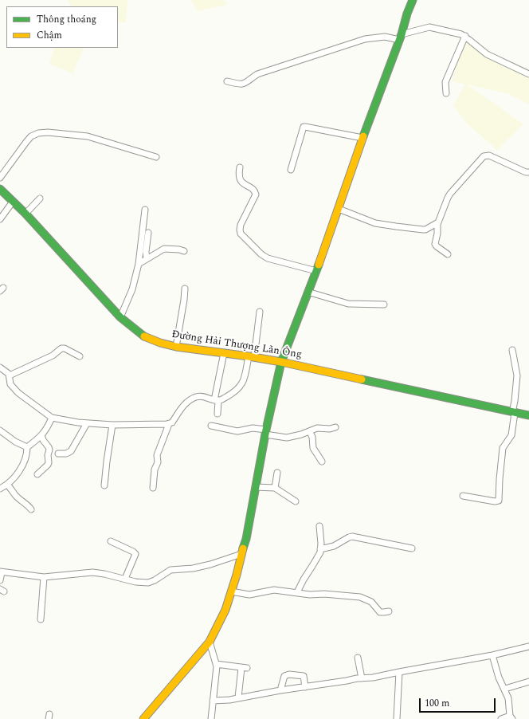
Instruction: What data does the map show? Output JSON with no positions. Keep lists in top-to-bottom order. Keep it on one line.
{"streets":{"street":["Đường Hải Thượng Lãn Ông"]},"legend":["Thông thoáng","Chậm"],"scale_bar":"100 m"}
